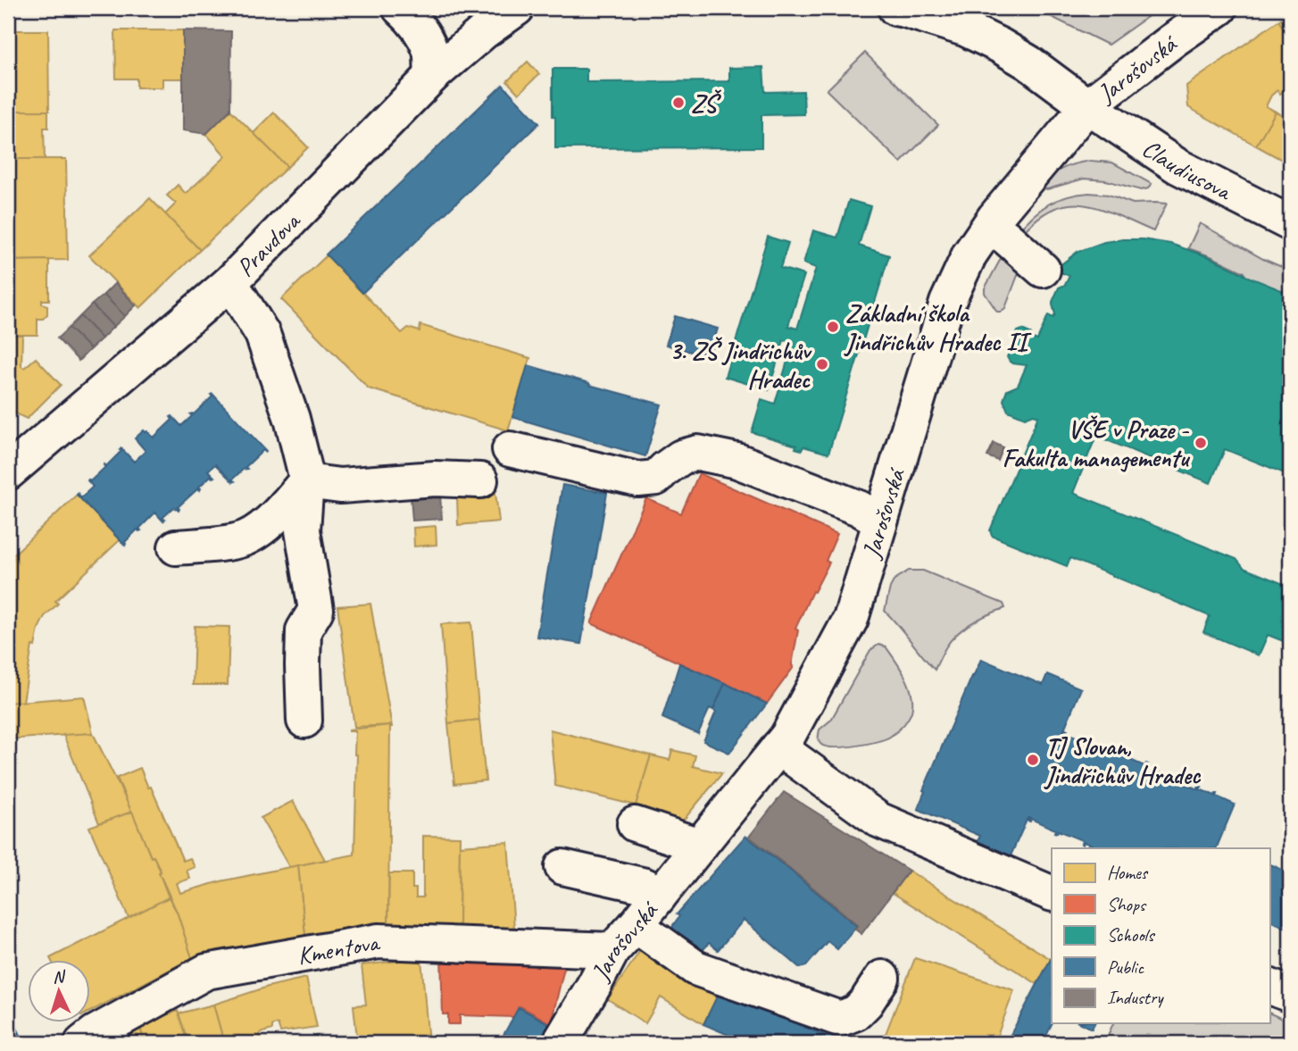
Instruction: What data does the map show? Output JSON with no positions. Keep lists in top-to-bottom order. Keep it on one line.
{"streets":{"street":["Jarošovská","Claudiusova","Pravdova","Kmentova"]},"crossings":[["Jarošovská","Claudiusova"],["Jarošovská","Kmentova"]],"places":["ZŠ","Základní škola Jindřichův Hradec II","3. ZŠ Jindřichův Hradec","VŠE v Praze - Fakulta managementu","TJ Slovan, Jindřichův Hradec"],"legend":["Homes","Shops","Schools","Public","Industry"],"north":"top"}
